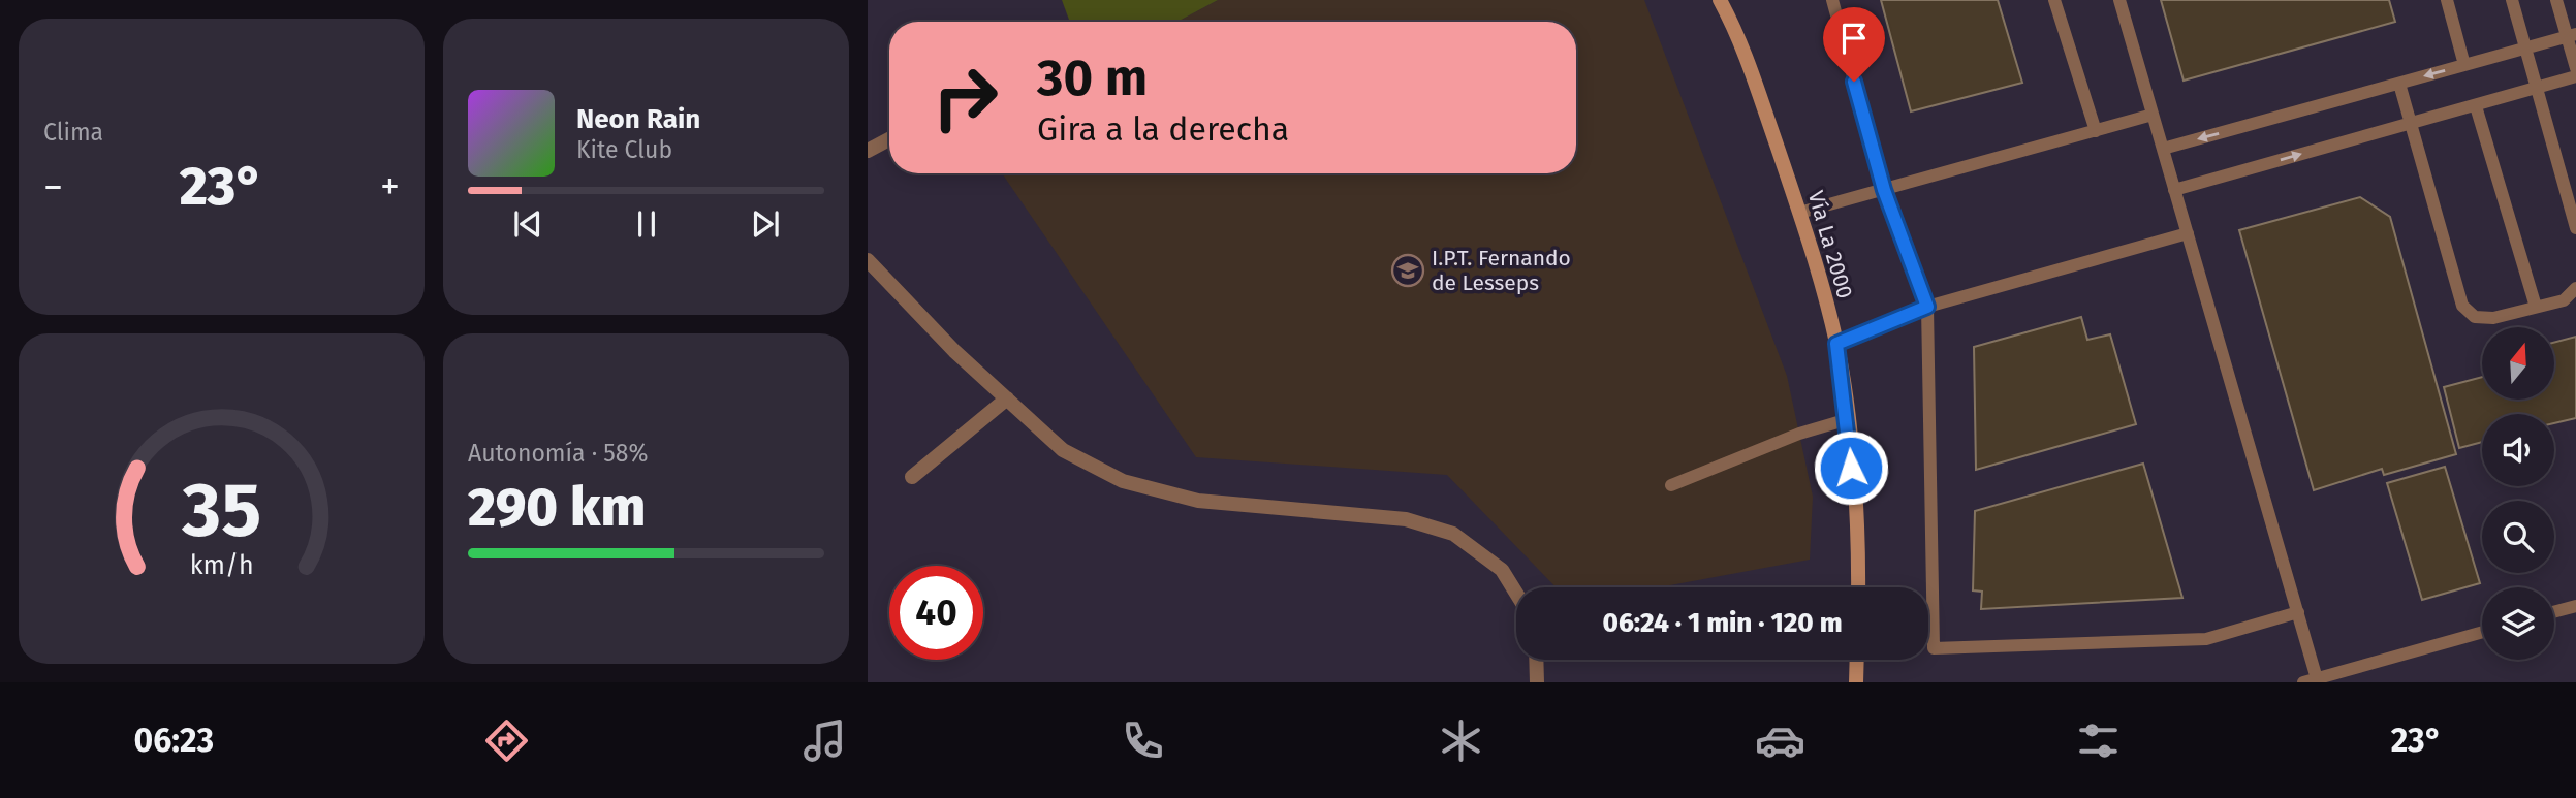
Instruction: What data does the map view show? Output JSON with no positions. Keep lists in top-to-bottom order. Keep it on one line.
{"streets":{"street":["Vía La 2000"]},"places":{"school or university":["I.P.T. Fernando de Lesseps"]},"north":"top","page":{"tile":["Clima",["Autonomía · 58%","290 km"]],"turn":["30 m","Gira a la derecha"],"song":["Neon Rain","Kite Club"],"heat":["−","23°","+"],"limit":"40","trip":"06:24 · 1 min · 120 m","tabs":["06:23","23°"],"gauge":["35","km/h"]}}
